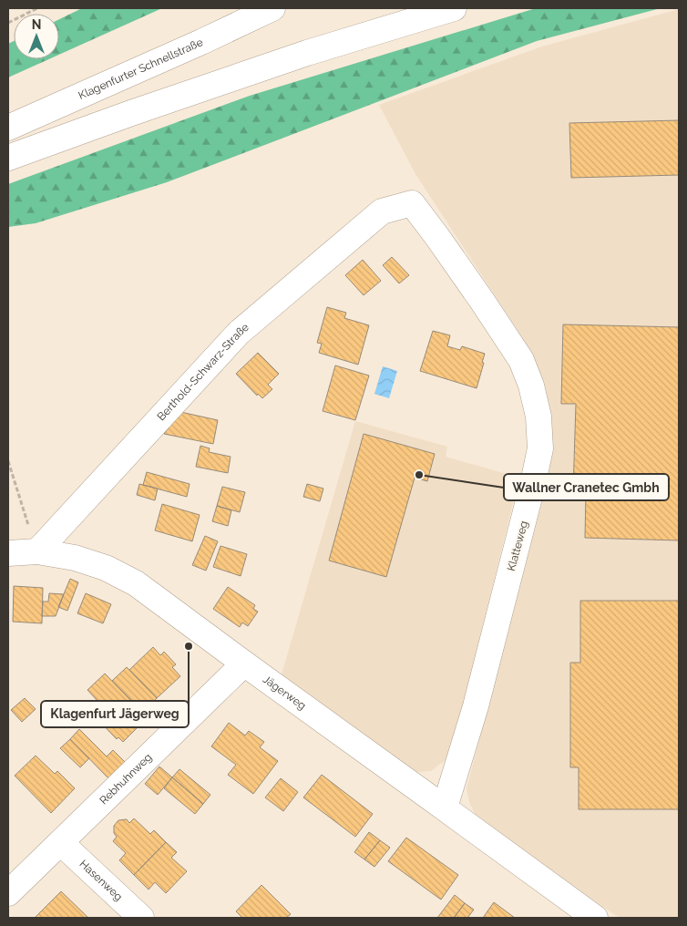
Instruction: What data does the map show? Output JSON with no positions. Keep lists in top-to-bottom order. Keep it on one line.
{"streets":{"main road":["Klagenfurter Schnellstraße","Berthold-Schwarz-Straße","Klatteweg","Jägerweg","Rebhuhnweg","Hasenweg"]},"crossings":[["Berthold-Schwarz-Straße","Klatteweg"],["Berthold-Schwarz-Straße","Jägerweg"],["Klatteweg","Jägerweg"],["Jägerweg","Rebhuhnweg"],["Rebhuhnweg","Hasenweg"]],"places":["Wallner Cranetec Gmbh","Klagenfurt Jägerweg"],"north":"top"}
